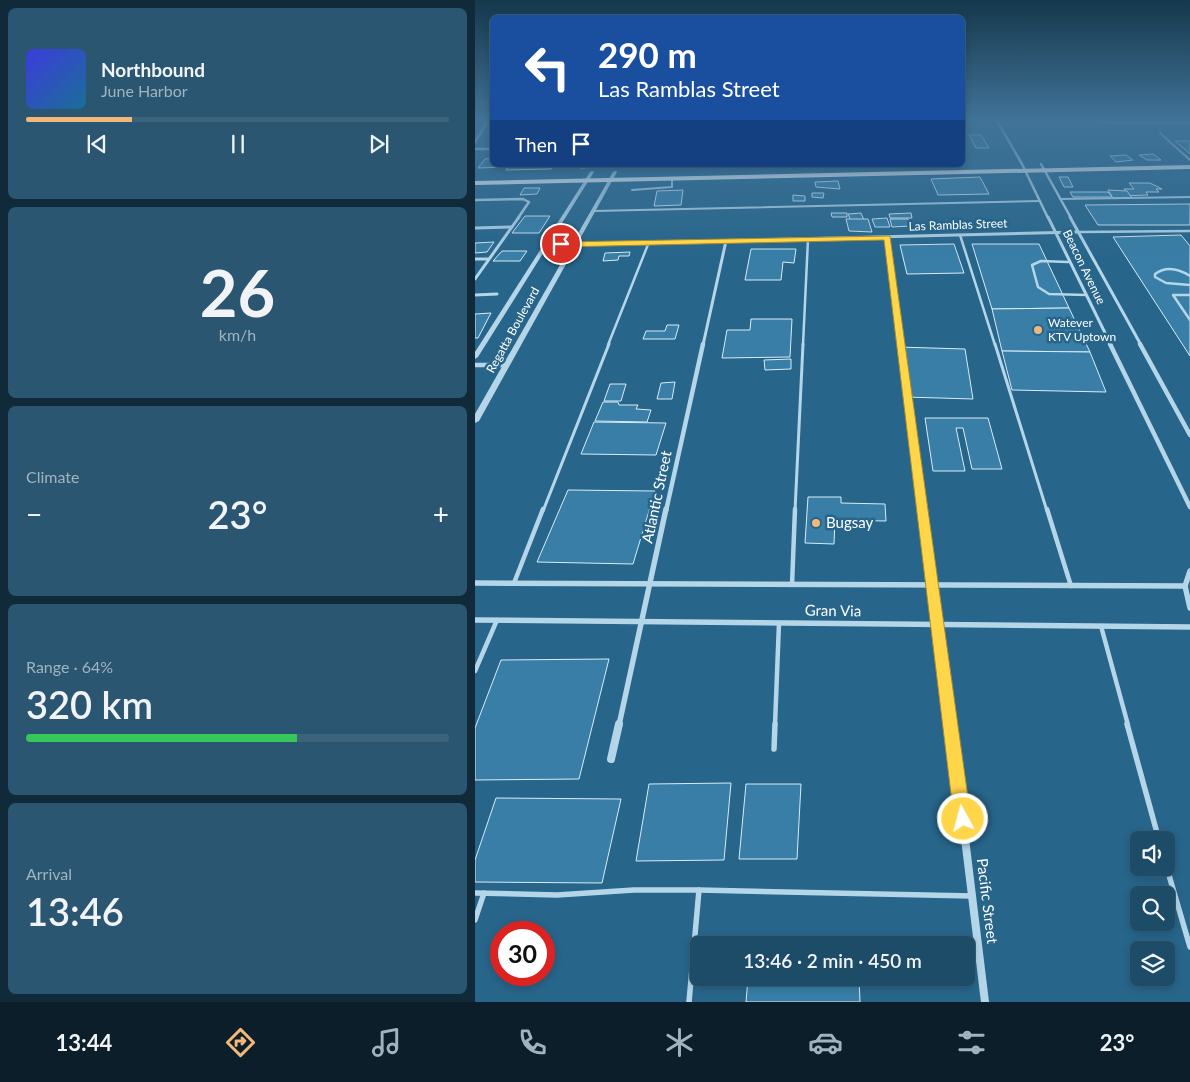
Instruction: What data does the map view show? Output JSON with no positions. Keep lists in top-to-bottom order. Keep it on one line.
{"streets":{"street":["Las Ramblas Street","Beacon Avenue","Regatta Boulevard","Atlantic Street","Gran Via","Pacific Street"]},"crossings":[["Las Ramblas Street","Beacon Avenue"],["Las Ramblas Street","Regatta Boulevard"],["Las Ramblas Street","Atlantic Street"],["Las Ramblas Street","Pacific Street"],["Atlantic Street","Gran Via"],["Gran Via","Pacific Street"]],"places":["Watever KTV Uptown","Bugsay"],"page":{"turn":["290 m","Las Ramblas Street"],"song":["Northbound","June Harbor"],"then":"Then","tile":[["26","km/h"],"Climate",["Range · 64%","320 km"],["Arrival","13:46"]],"heat":["−","23°","+"],"limit":"30","trip":"13:46 · 2 min · 450 m","tabs":["13:44","23°"]}}
